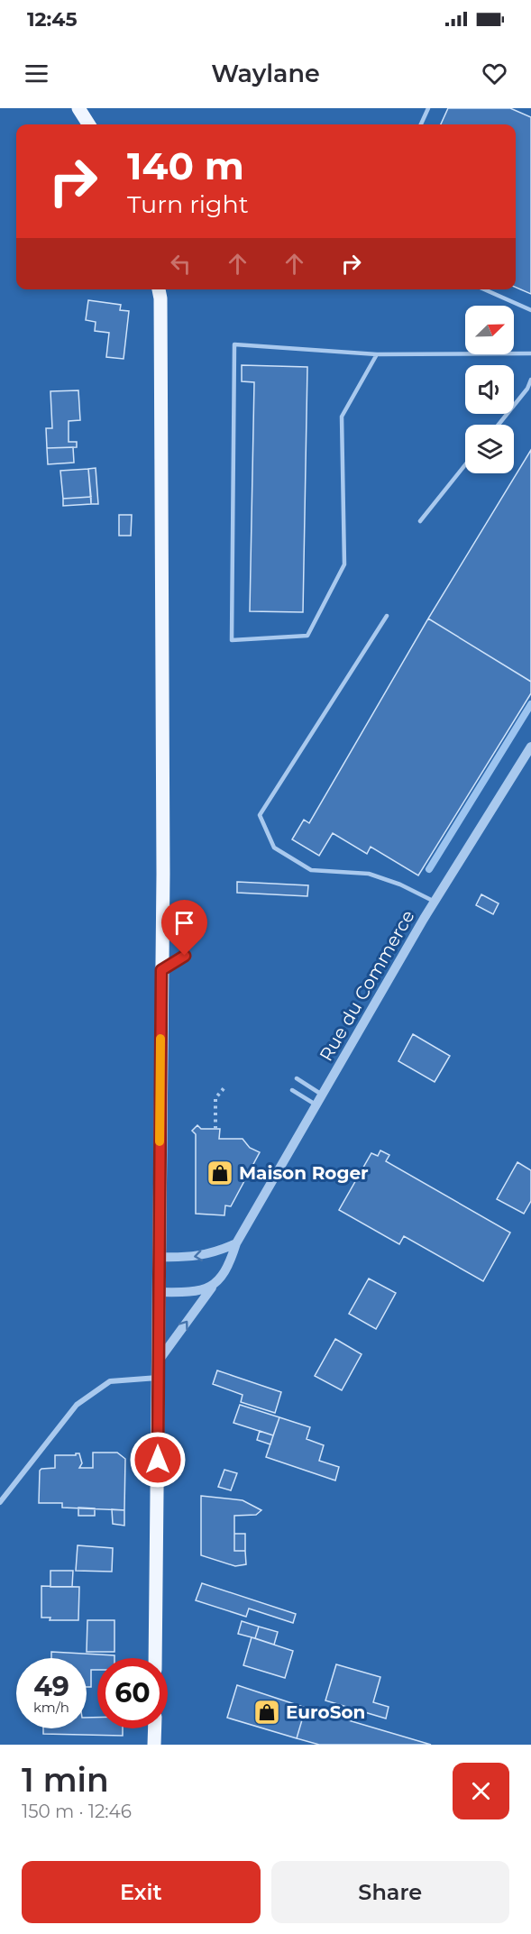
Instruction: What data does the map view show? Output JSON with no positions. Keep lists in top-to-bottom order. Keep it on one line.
{"streets":{"street":["Rue du Commerce"]},"places":{"shop":["Maison Roger","EuroSon"]},"north":"top right","page":{"status":"12:45","header":"Waylane","turn":["140 m","Turn right"],"speed":"49 km/h","limit":"60","heading":["1 min","150 m · 12:46"],"buttons":["Exit","Share"]}}
